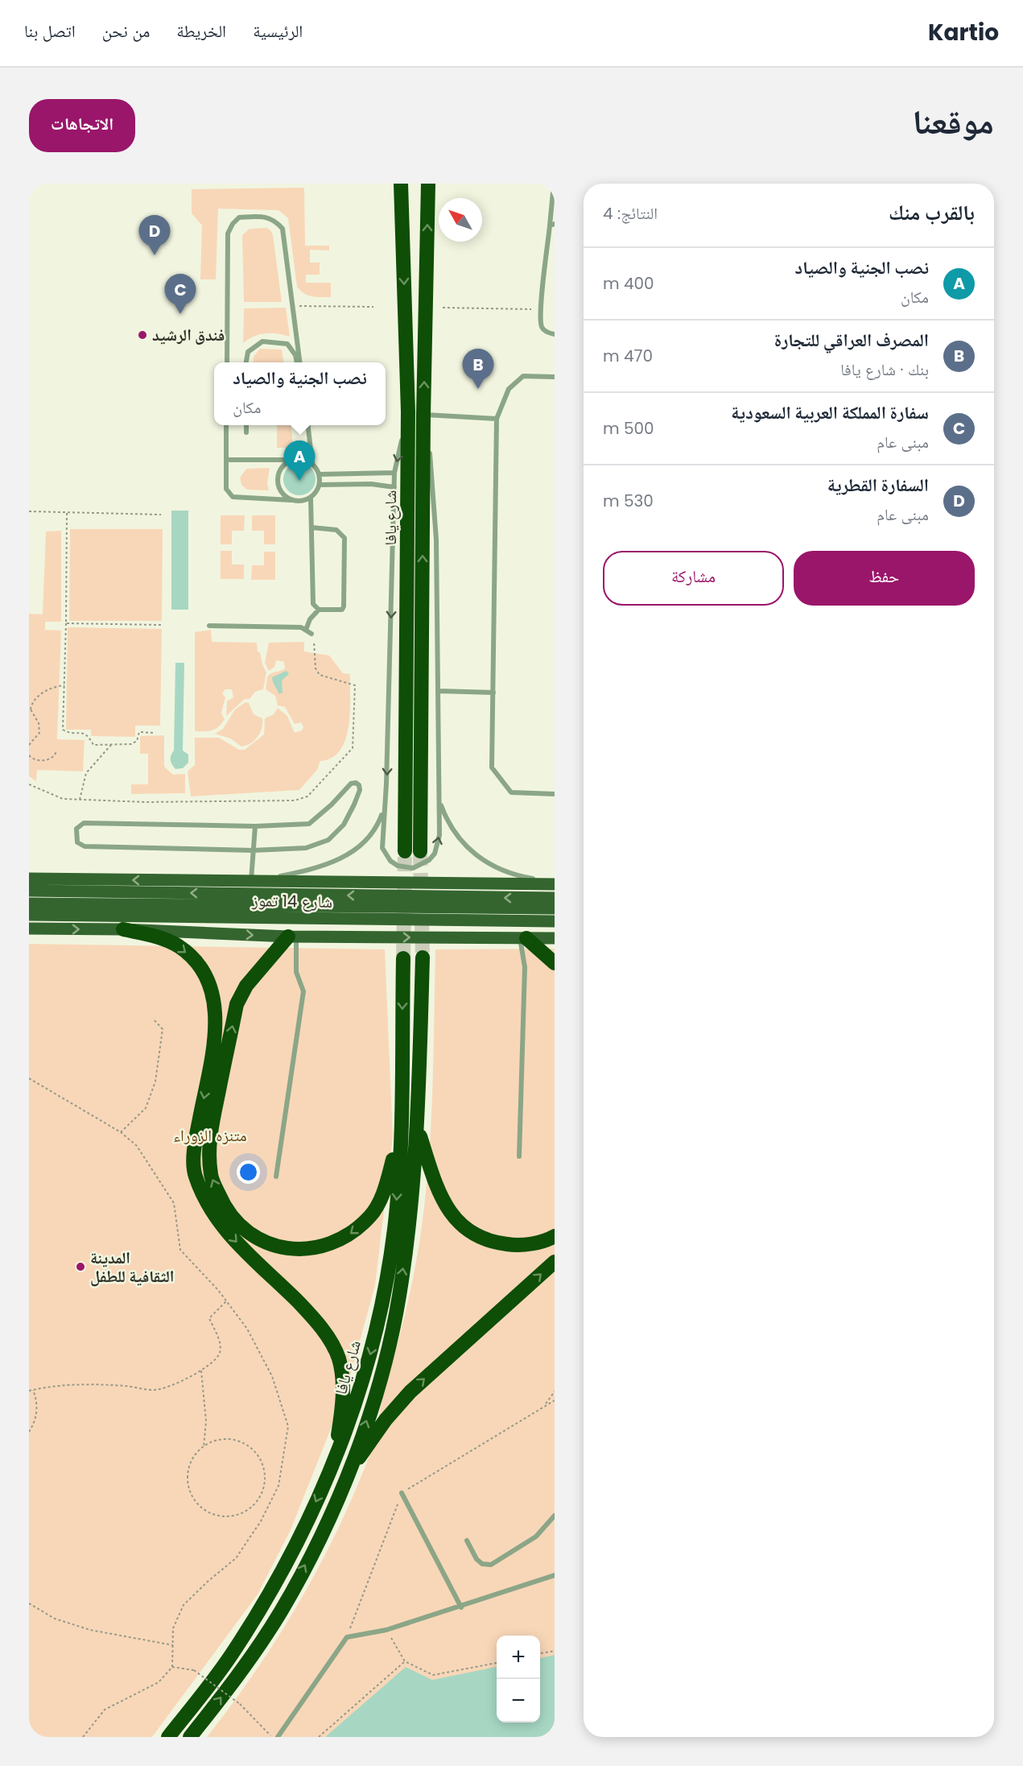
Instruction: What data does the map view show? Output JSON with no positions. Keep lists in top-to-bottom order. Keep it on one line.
{"streets":{"highway":["شارع يافا"],"main road":["شارع 14 تموز"]},"parks":["متنزه الزوراء"],"places":["فندق الرشيد","المدينة الثقافية للطفل"],"north":"top left","page":{"header":"Kartio","nav":["الرئيسية","الخريطة","من نحن","اتصل بنا"],"title":"موقعنا","buttons":["الاتجاهات",["حفظ","مشاركة"]],"heading":["بالقرب منك","النتائج: 4"],"pins":["D","C","B","A"],"list":[{"mark":"A","name":"نصب الجنية والصياد","note":"مكان","value":"400 m"},{"mark":"B","name":"المصرف العراقي للتجارة","note":"بنك · شارع يافا","value":"470 m"},{"mark":"C","name":"سفارة المملكة العربية السعودية","note":"مبنى عام","value":"500 m"},{"mark":"D","name":"السفارة القطرية","note":"مبنى عام","value":"530 m"}],"popup":["نصب الجنية والصياد","مكان"],"map_buttons":["+","−"]}}
